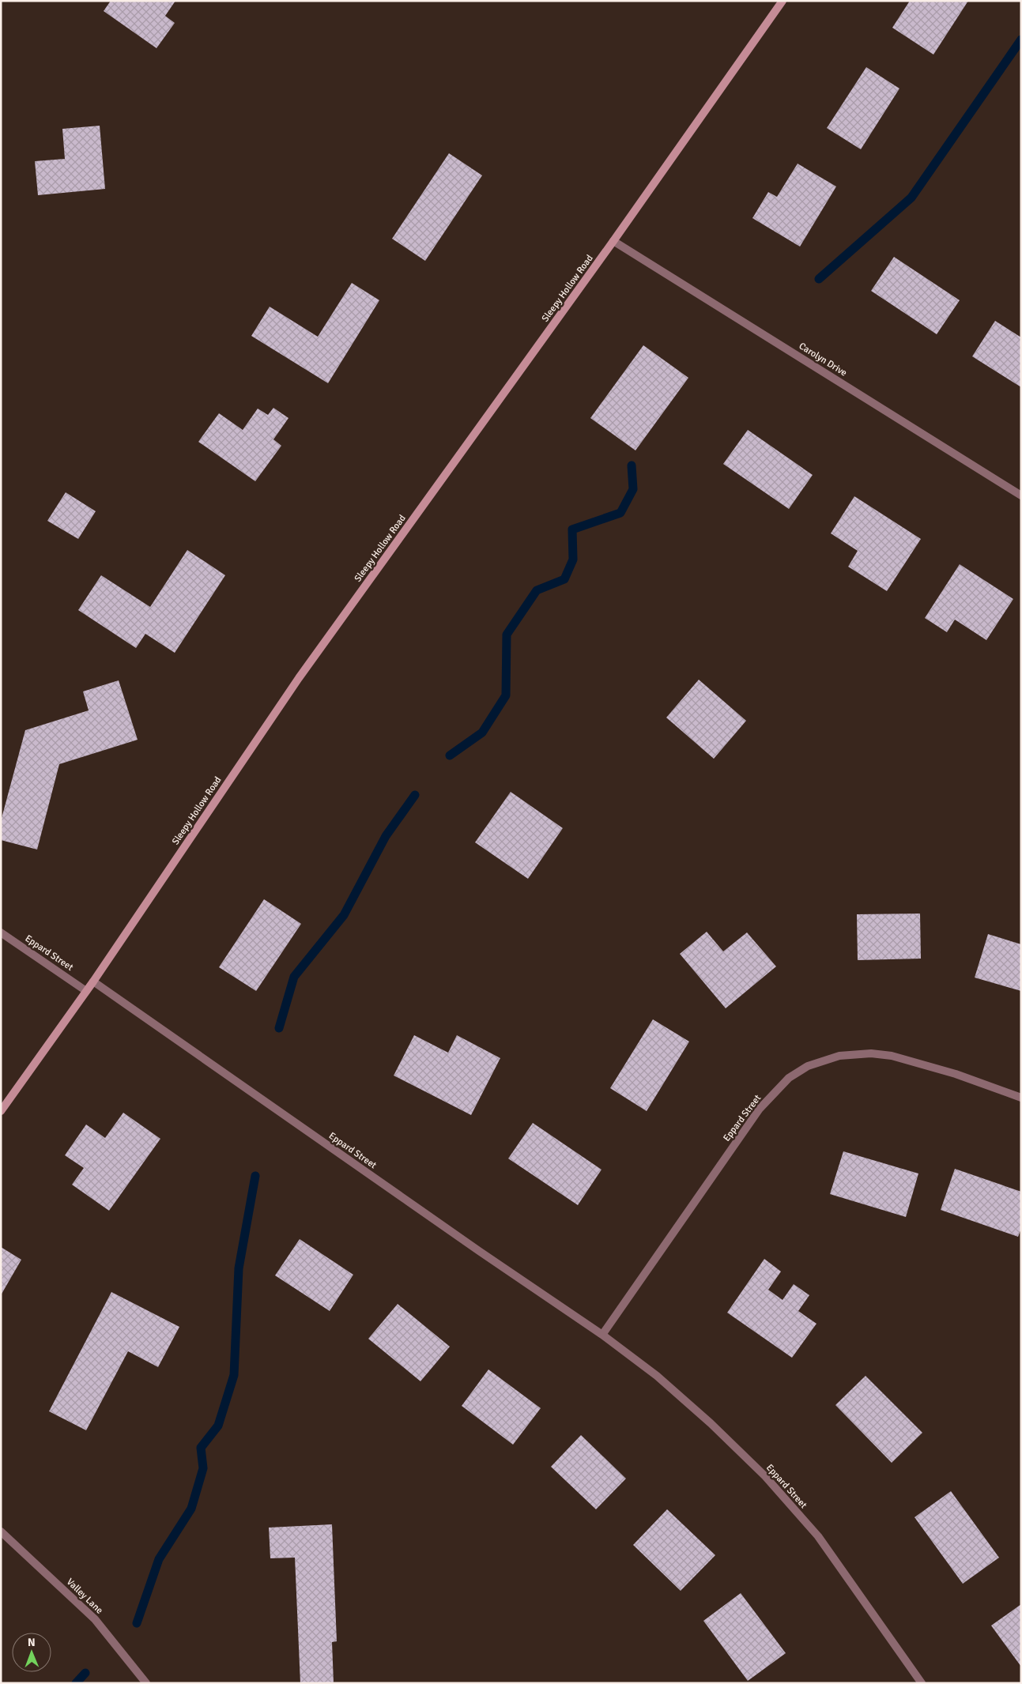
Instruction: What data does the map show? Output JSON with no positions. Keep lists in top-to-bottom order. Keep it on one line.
{"streets":{"main road":["Sleepy Hollow Road"],"street":["Carolyn Drive","Eppard Street","Valley Lane"]},"crossings":[["Sleepy Hollow Road","Carolyn Drive"],["Sleepy Hollow Road","Eppard Street"]],"north":"top"}
